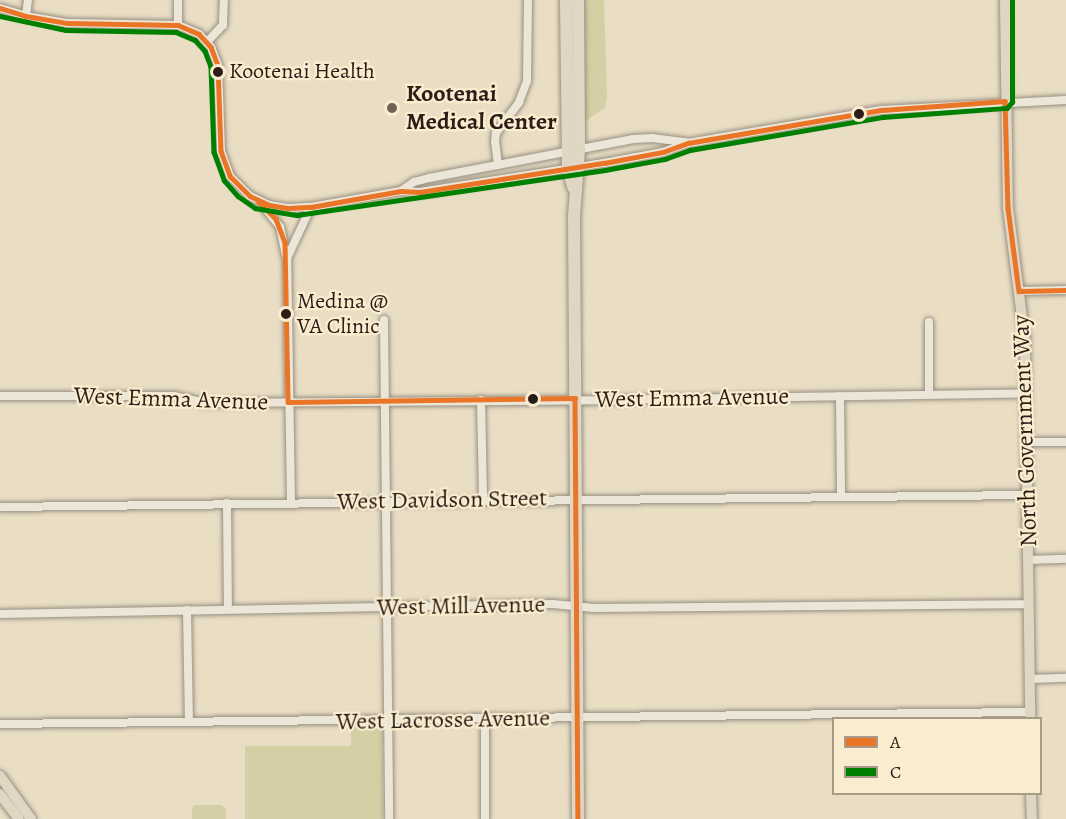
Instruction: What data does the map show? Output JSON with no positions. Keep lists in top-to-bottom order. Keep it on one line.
{"streets":{"main road":["North Government Way"],"street":["West Emma Avenue","West Davidson Street","West Mill Avenue","West Lacrosse Avenue"]},"crossings":[["West Emma Avenue","North Government Way"],["North Government Way","West Davidson Street"],["North Government Way","West Mill Avenue"],["North Government Way","West Lacrosse Avenue"]],"places":["Kootenai Health","Kootenai Medical Center","Medina @ VA Clinic"],"lines":["transit line C","transit line A"],"legend":["A","C"]}
